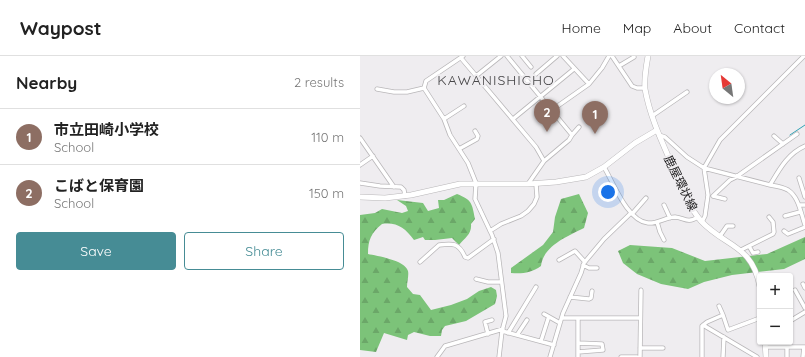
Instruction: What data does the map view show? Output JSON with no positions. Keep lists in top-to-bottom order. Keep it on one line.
{"streets":{"street":["鹿屋環状線"]},"districts":["KAWANISHICHO"],"north":"top left","page":{"header":"Waypost","nav":["Home","Map","About","Contact"],"heading":["Nearby","2 results"],"pins":["2","1"],"list":[{"mark":"1","name":"市立田崎小学校","note":"School","value":"110 m"},{"mark":"2","name":"こばと保育園","note":"School","value":"150 m"}],"buttons":["Save","Share"],"map_buttons":["+","−"]}}
